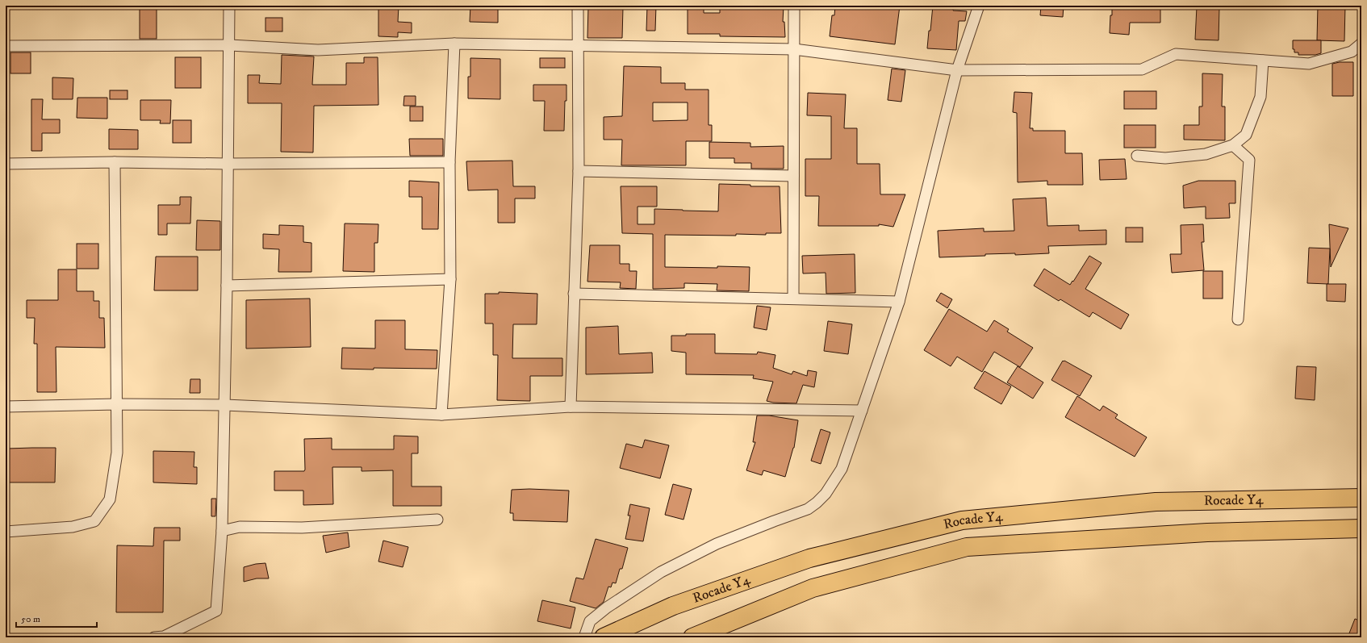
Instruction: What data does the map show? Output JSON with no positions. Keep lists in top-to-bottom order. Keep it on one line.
{"streets":{"highway":["Rocade Y4"]},"scale_bar":"50 m"}
